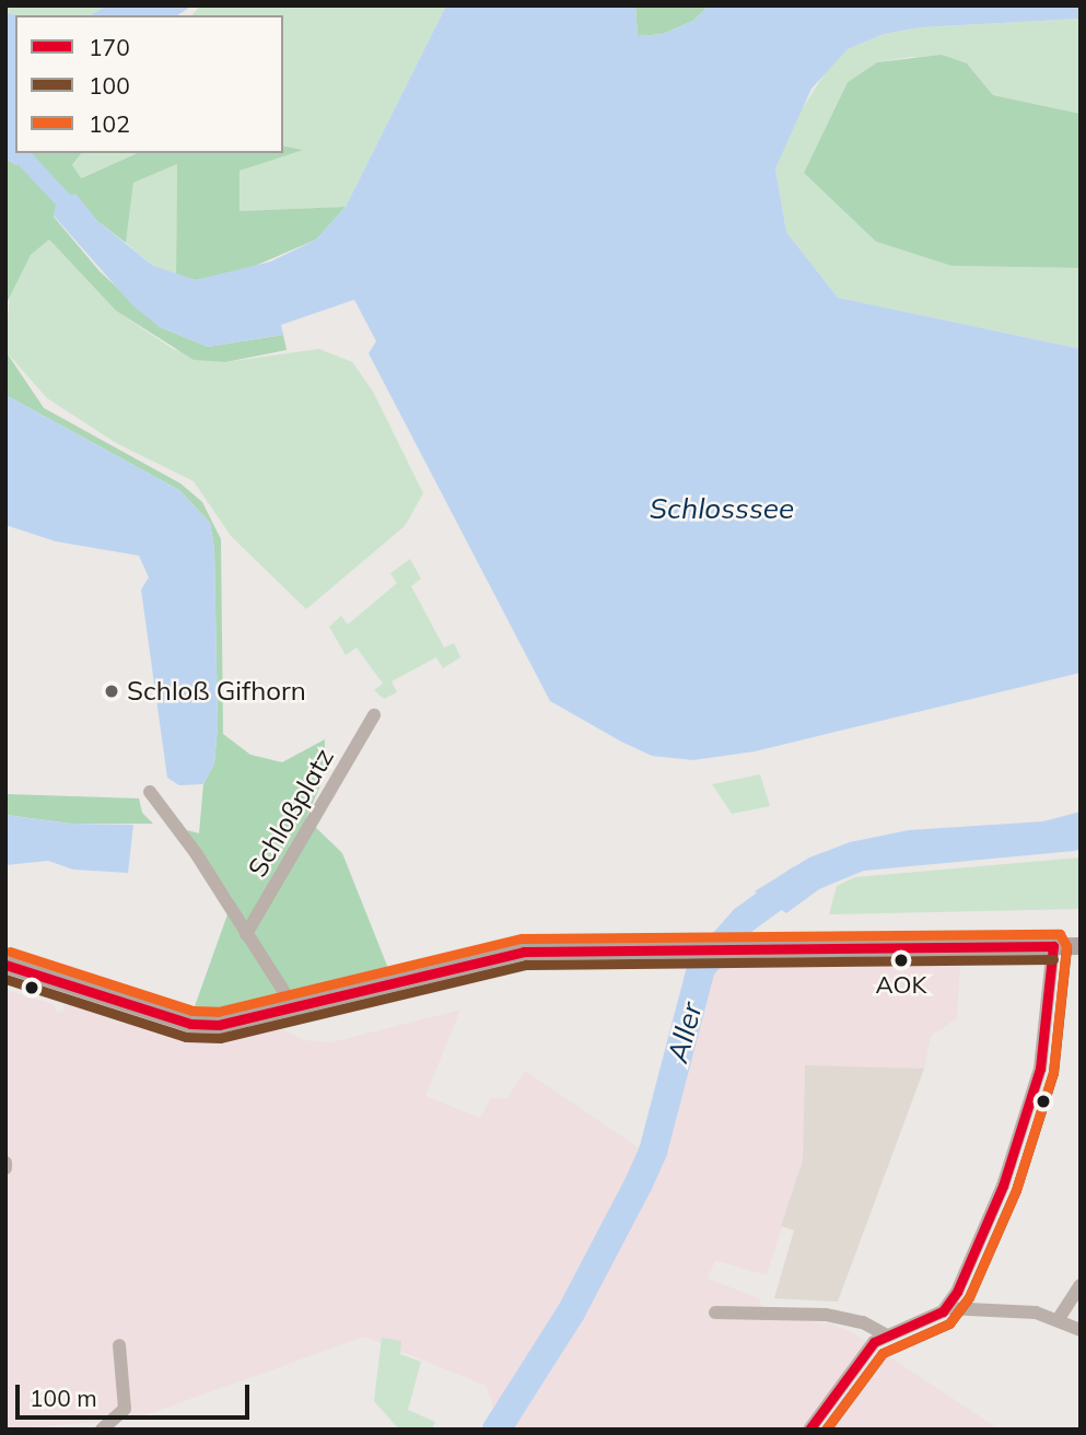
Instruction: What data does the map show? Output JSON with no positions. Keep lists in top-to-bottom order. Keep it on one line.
{"streets":{"street":["Schloßplatz"]},"water":["Schlosssee","Aller"],"places":["Schloß Gifhorn","AOK"],"lines":["transit line 102","transit line 170","transit line 100"],"legend":["170","100","102"],"scale_bar":"100 m"}
